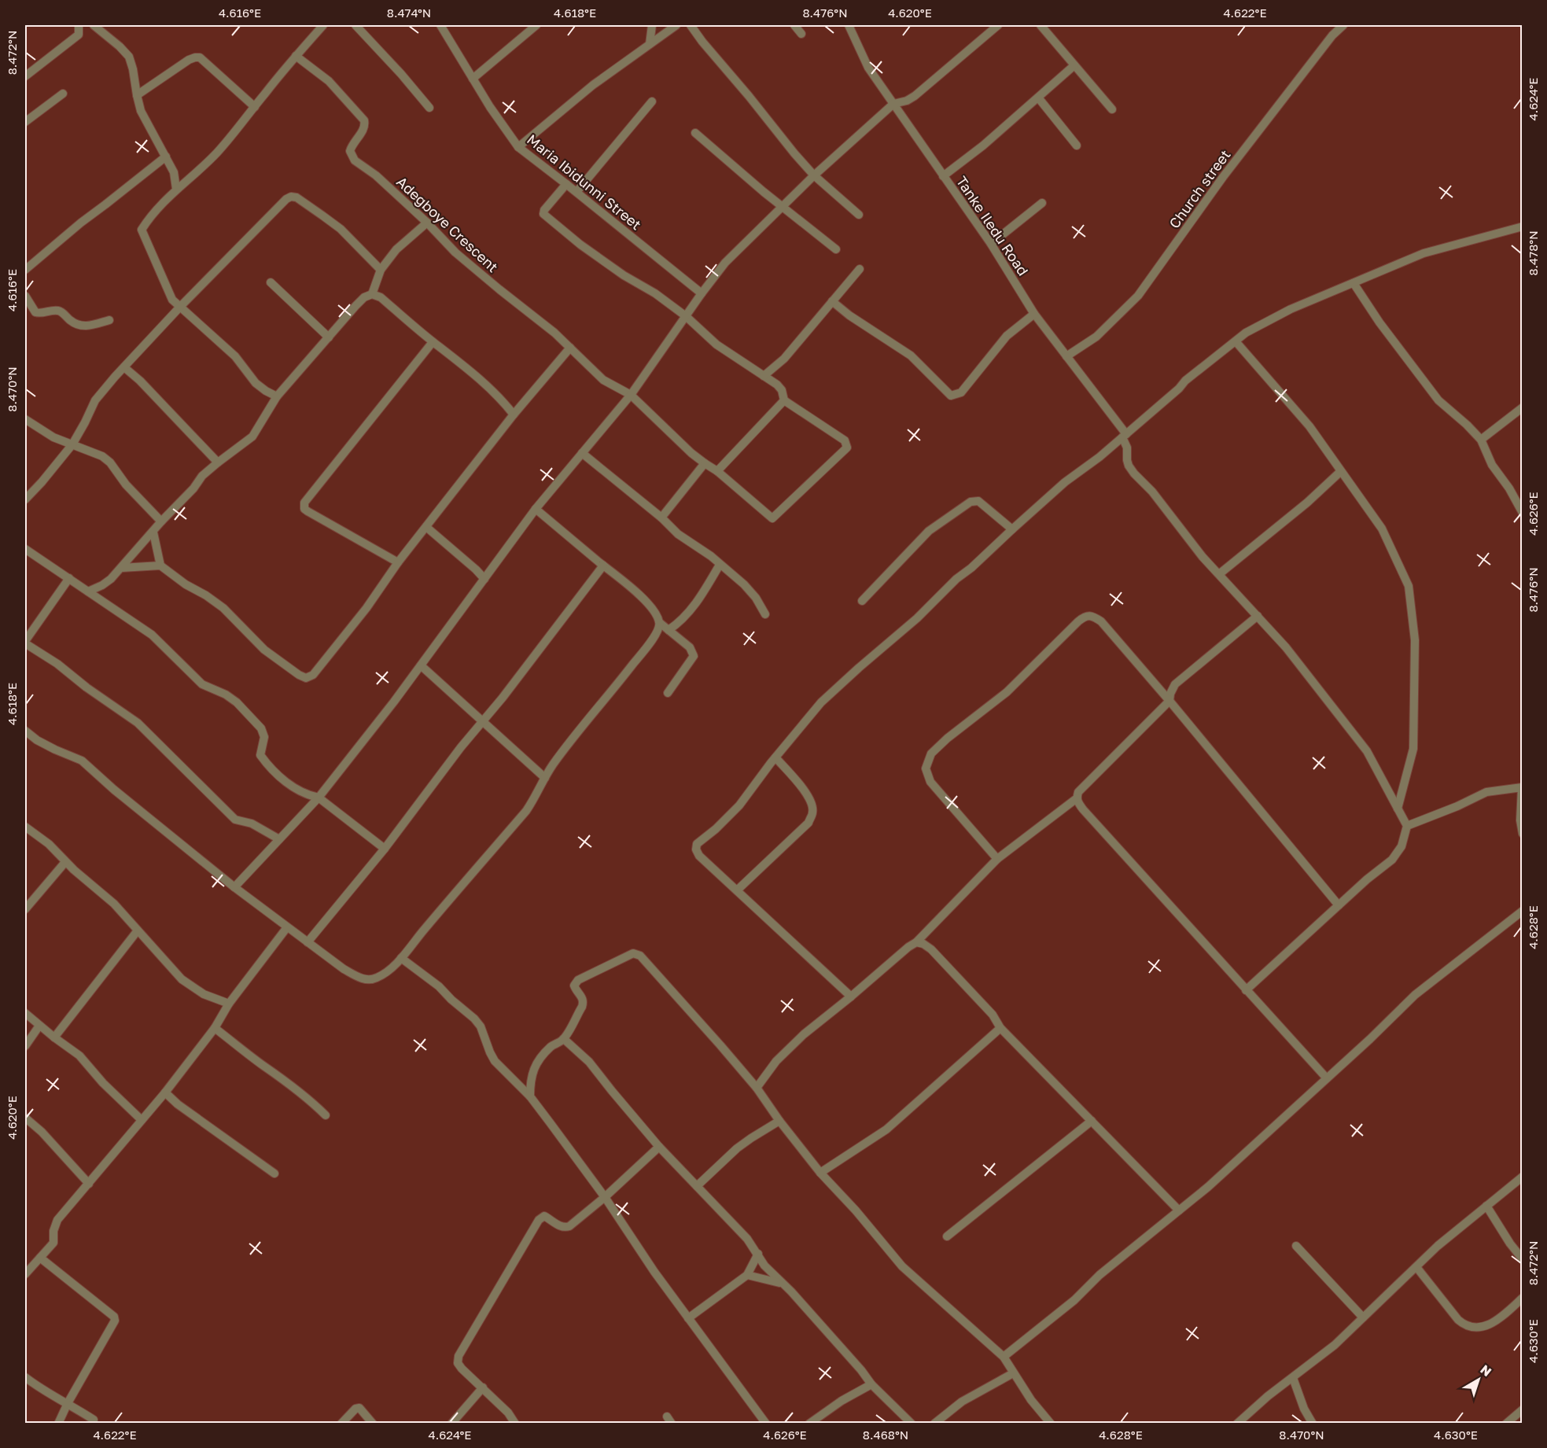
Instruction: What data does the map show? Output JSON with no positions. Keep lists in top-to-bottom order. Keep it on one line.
{"streets":{"street":["Maria Ibidunni Street","Church street","Adegboye Crescent","Tanke Iledu Road"]},"crossings":[["Church street","Tanke Iledu Road"]],"north":"top right","coordinates":["4.616°E","8.474°N","4.618°E","8.476°N","4.620°E","4.622°E","8.472°N","4.624°E","8.478°N","8.470°N","4.626°E","4.628°E","4.630°E","8.468°N"]}
